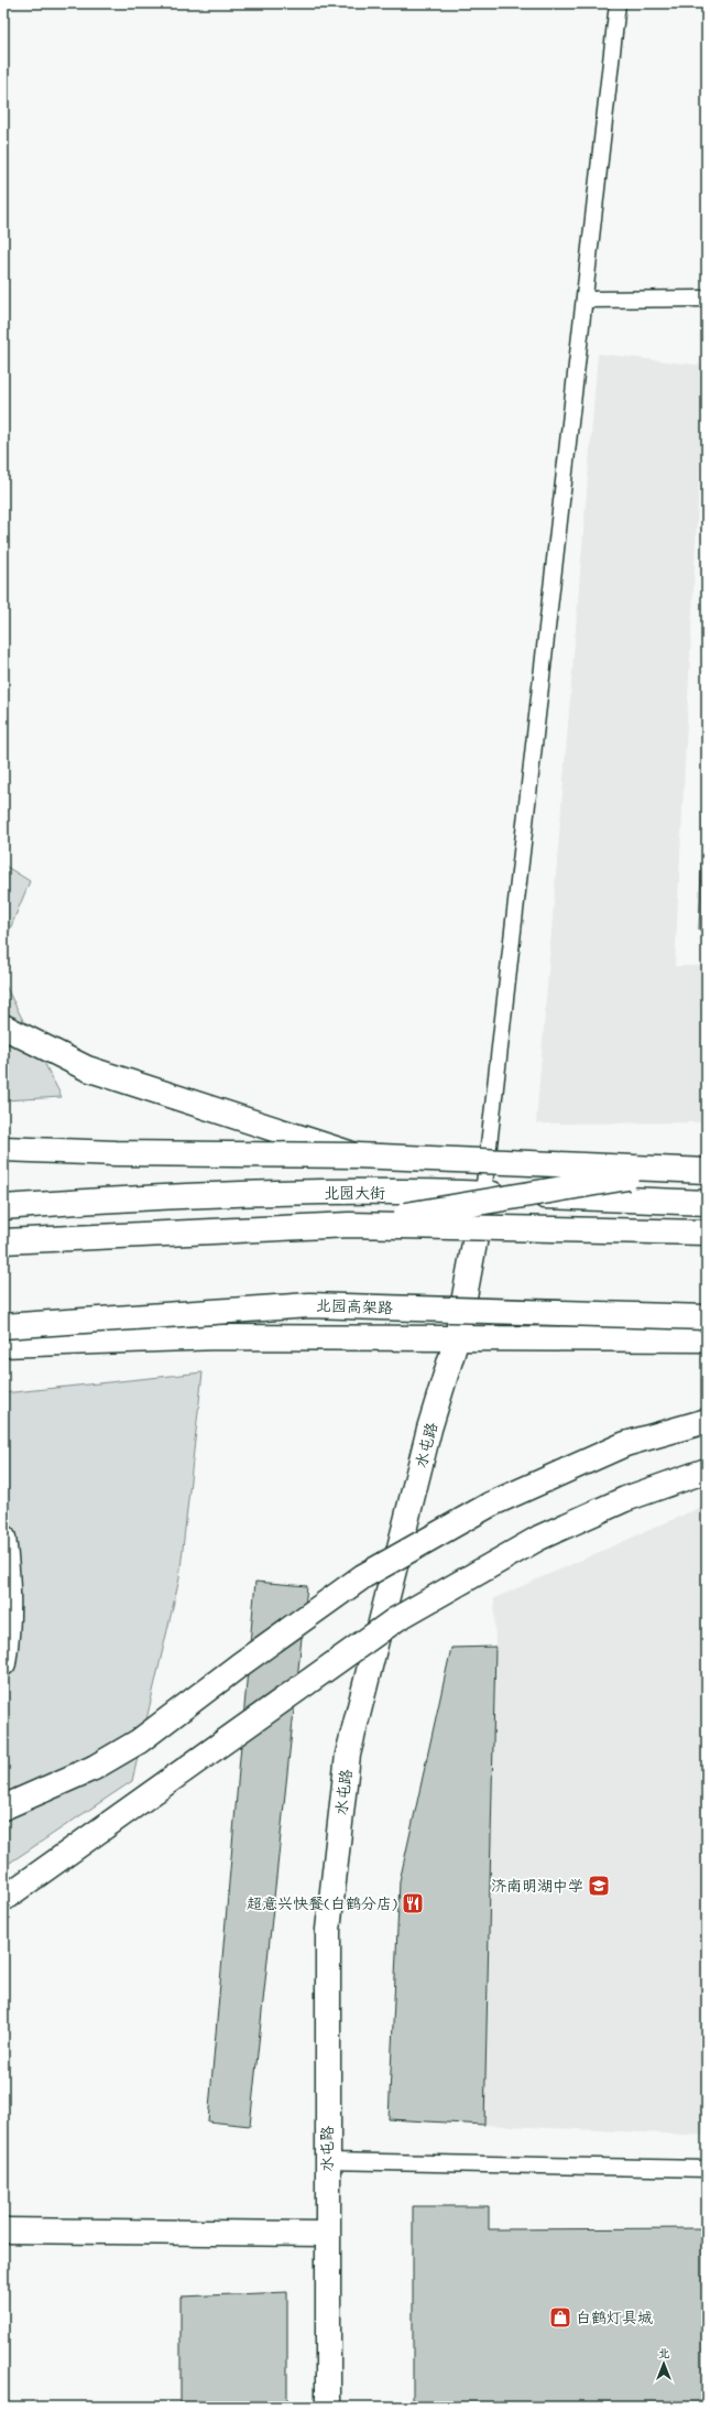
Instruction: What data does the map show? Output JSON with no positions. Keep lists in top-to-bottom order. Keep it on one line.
{"streets":{"main road":["北园大街","北园高架路","水屯路"]},"crossings":[["北园大街","水屯路"]],"places":{"school or university":["济南明湖中学"],"restaurant":["超意兴快餐(白鹤分店)"],"shop":["白鹤灯具城"]},"north":"top"}
